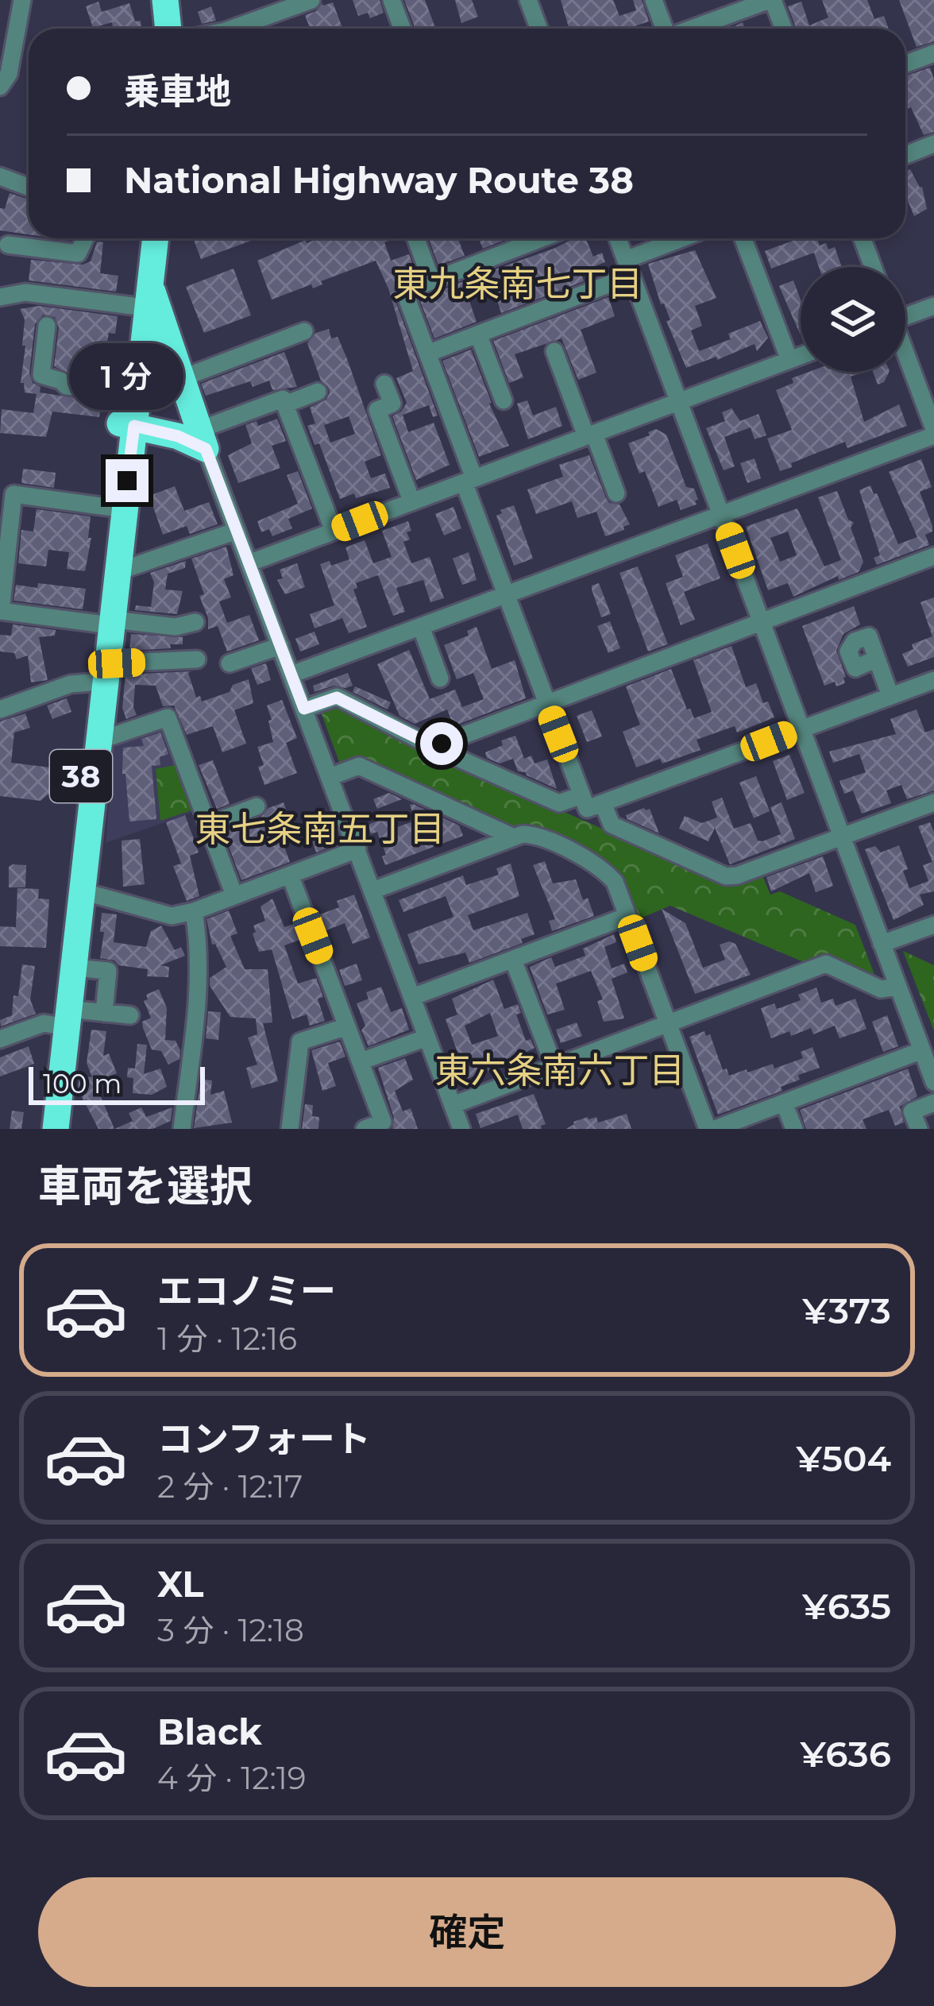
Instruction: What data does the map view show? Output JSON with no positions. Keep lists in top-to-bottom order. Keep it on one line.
{"streets":{"highway":["38"]},"districts":["東九条南七丁目","東七条南五丁目","東六条南六丁目"],"scale_bar":"100 m","page":{"banner":["乗車地","National Highway Route 38"],"bubble":"1 分","scale":"100 m","heading":"車両を選択","list":[{"name":"エコノミー","note":"1 分 · 12:16","value":"¥373"},{"name":"コンフォート","note":"2 分 · 12:17","value":"¥504"},{"name":"XL","note":"3 分 · 12:18","value":"¥635"},{"name":"Black","note":"4 分 · 12:19","value":"¥636"}],"buttons":"確定"}}
